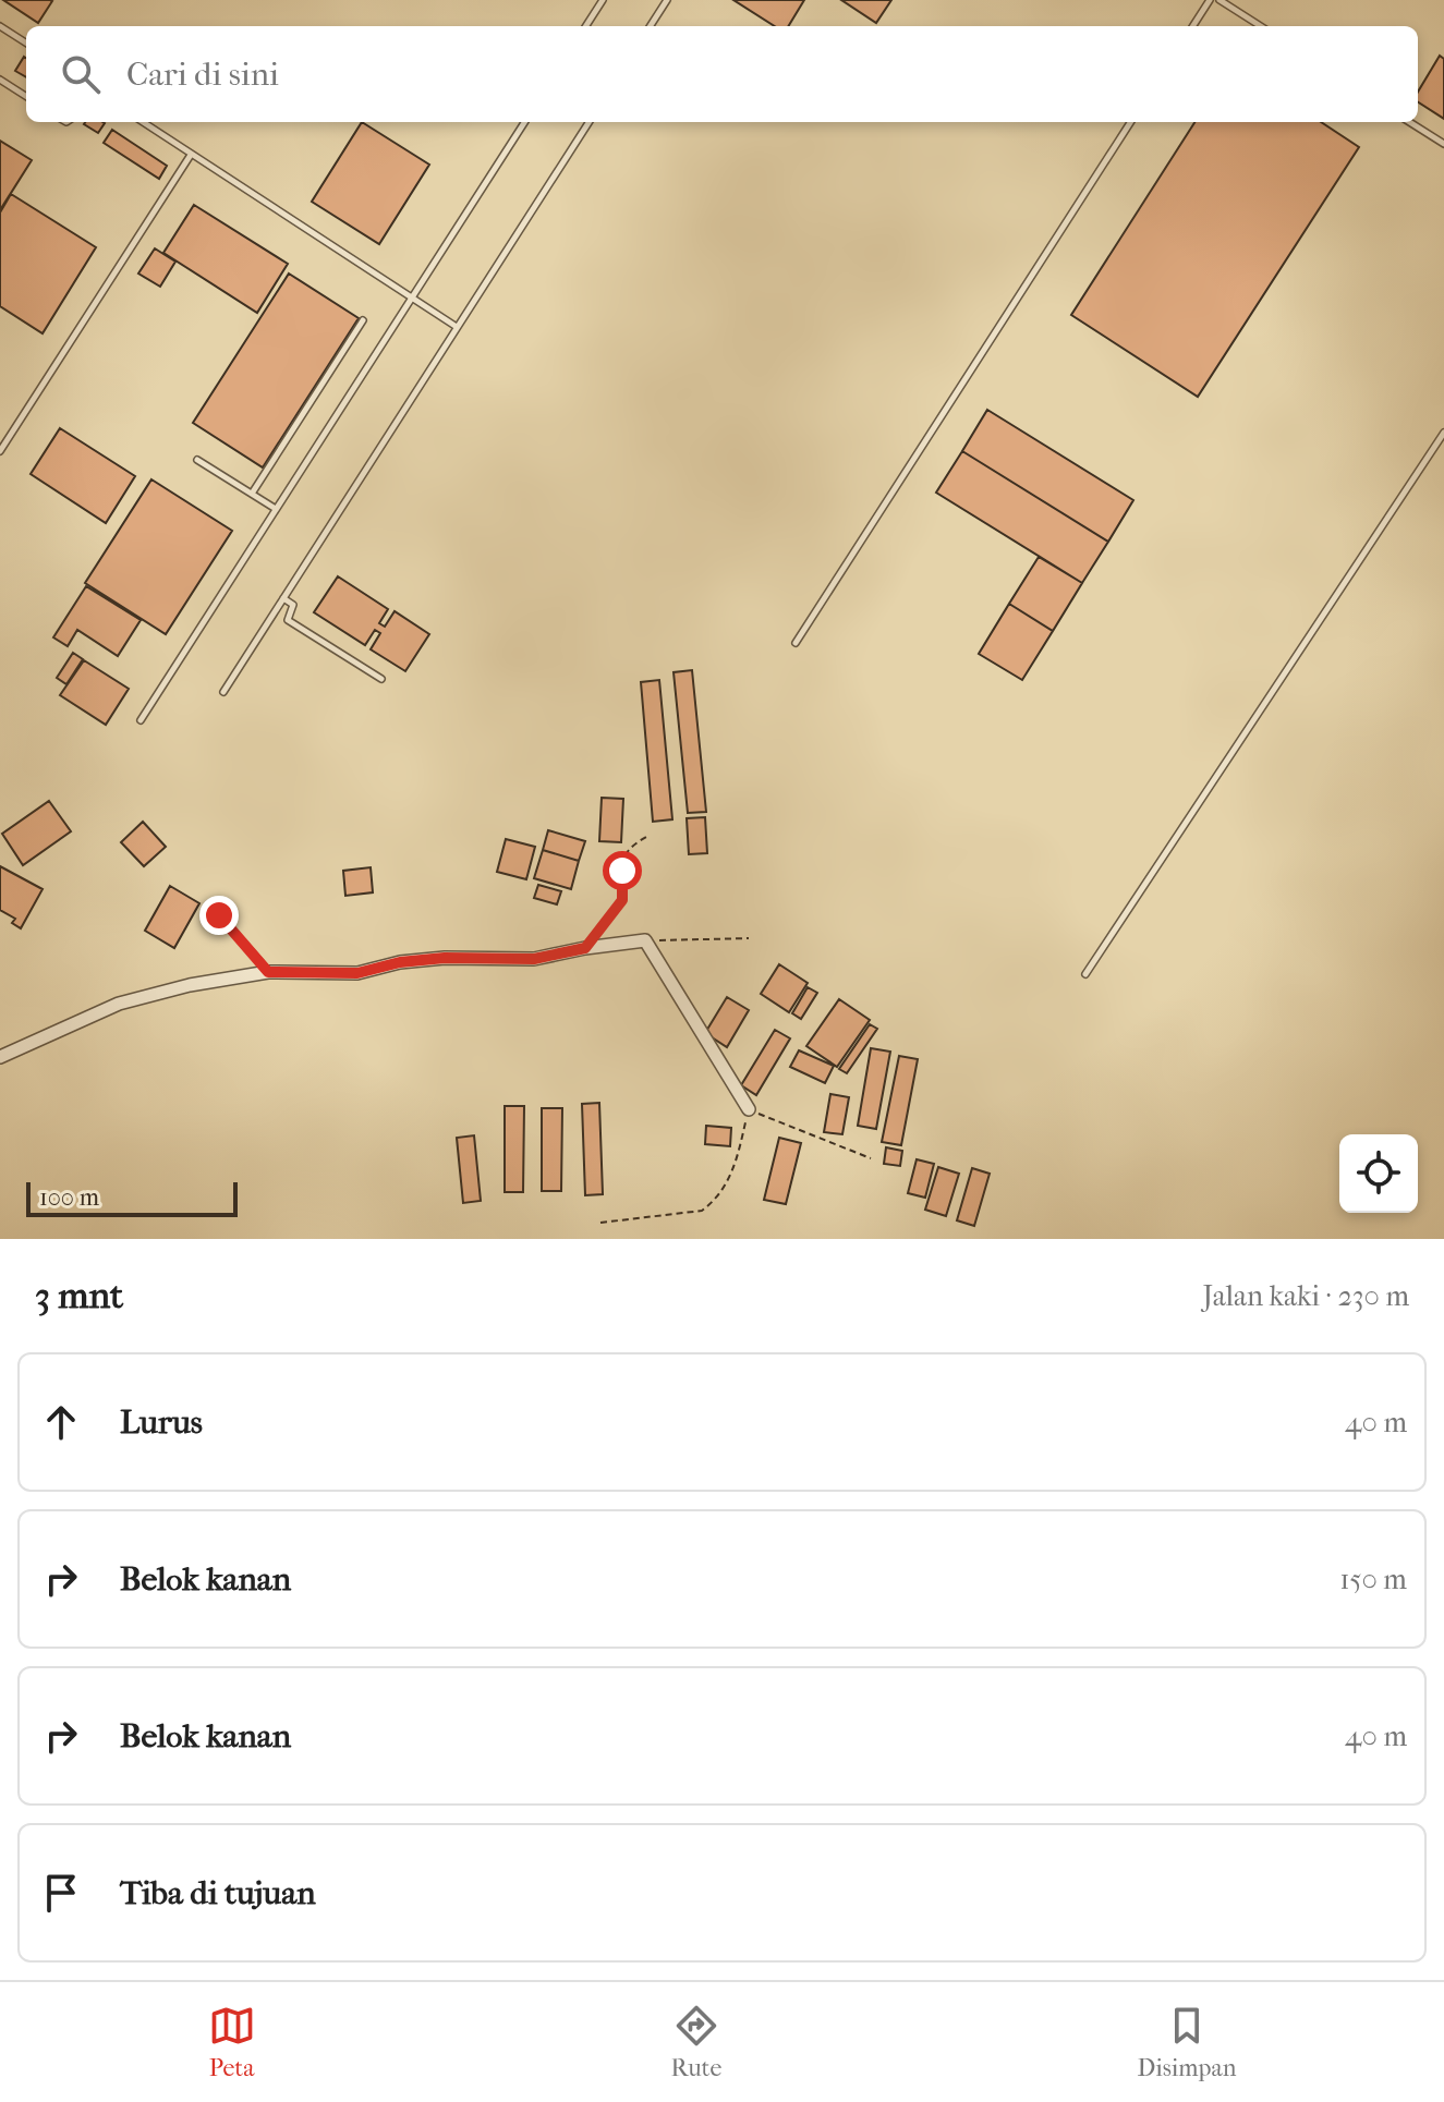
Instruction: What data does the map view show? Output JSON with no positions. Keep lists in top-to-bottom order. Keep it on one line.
{"scale_bar":"100 m","page":{"search":"Cari di sini","scale":"100 m","heading":["3 mnt","Jalan kaki · 230 m"],"list":[["Lurus","40 m"],["Belok kanan","150 m"],["Belok kanan","40 m"],"Tiba di tujuan"],"nav":["Peta","Rute","Disimpan"]}}
